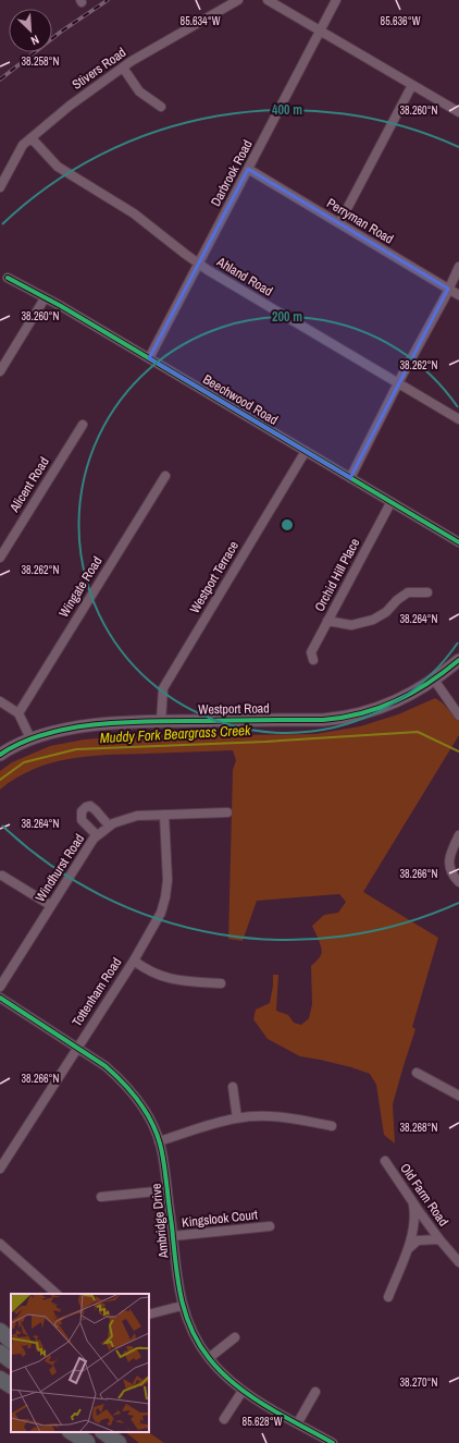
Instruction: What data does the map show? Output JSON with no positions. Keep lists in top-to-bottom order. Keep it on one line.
{"streets":{"main road":["Westport Road"],"street":["Stivers Road","Darbrook Road","Perryman Road","Ahland Road","Beechwood Road","Alicent Road","Orchid Hill Place","Westport Terrace","Wingate Road","Windhurst Road","Tottenham Road","Old Farm Road","Kingslook Court","Ambridge Drive"]},"crossings":[["Stivers Road","Ahland Road"],["Darbrook Road","Perryman Road"],["Darbrook Road","Ahland Road"],["Darbrook Road","Beechwood Road"],["Beechwood Road","Orchid Hill Place"],["Beechwood Road","Westport Terrace"],["Westport Terrace","Westport Road"],["Windhurst Road","Tottenham Road"],["Tottenham Road","Ambridge Drive"],["Kingslook Court","Ambridge Drive"]],"water":["Muddy Fork Beargrass Creek"],"north":"bottom right","coordinates":["85.634°W","85.636°W","38.258°N","38.260°N","38.262°N","38.264°N","38.266°N","38.268°N","38.270°N","85.628°W"],"rings":["400 m","200 m"]}
